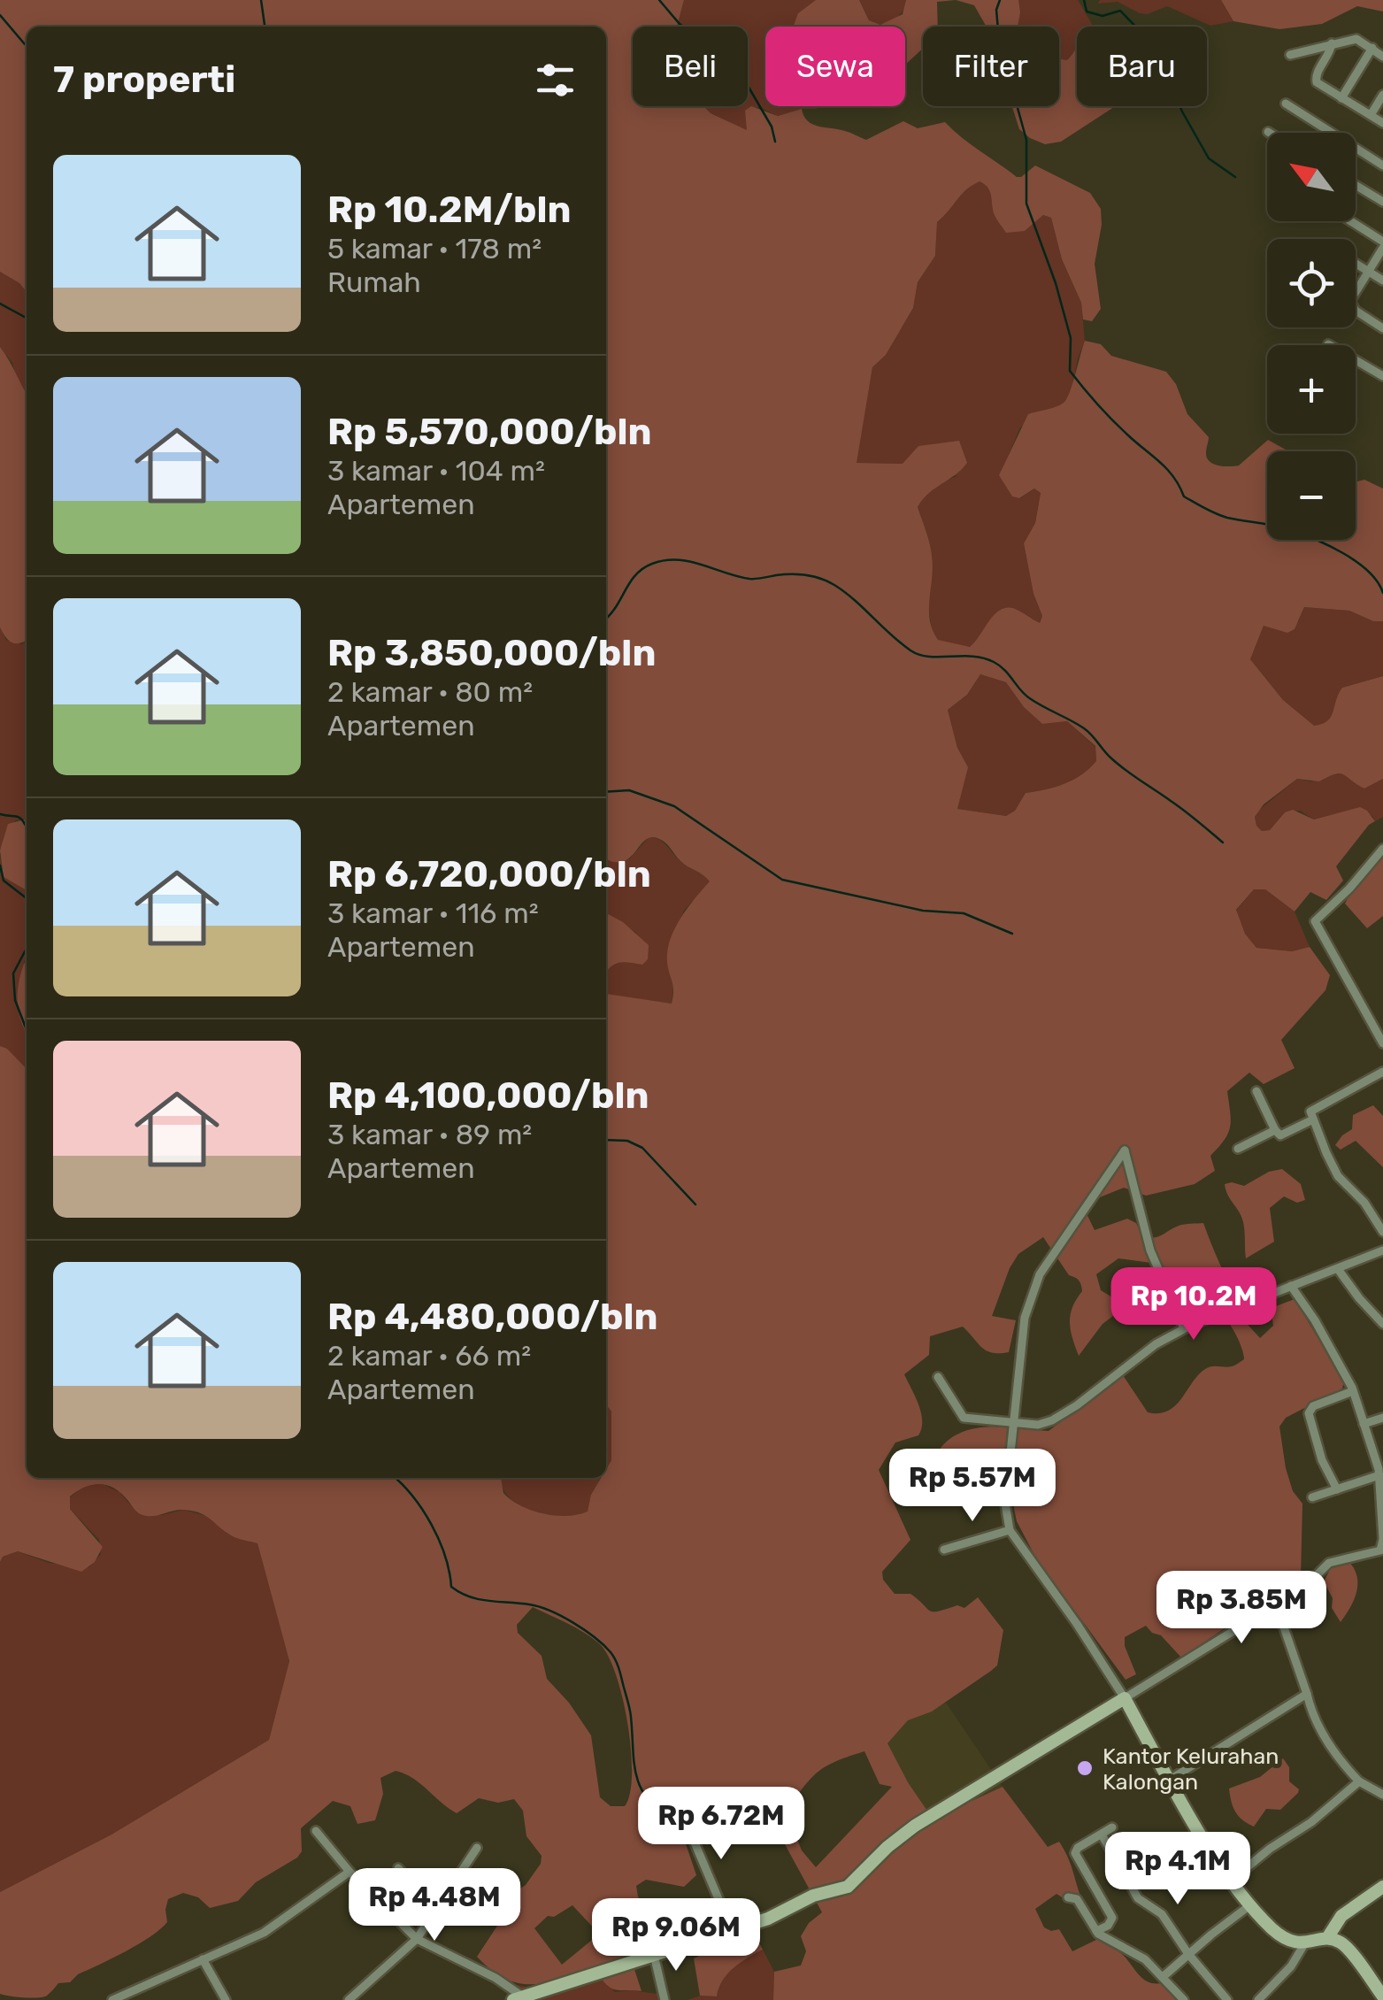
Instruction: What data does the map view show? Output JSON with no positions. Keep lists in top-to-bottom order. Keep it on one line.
{"places":["Kantor Kelurahan Kalongan"],"north":"top left","page":{"chip":["Beli","Sewa","Filter","Baru"],"heading":"7 properti","map_buttons":["+","−"],"list":[{"name":"Rp 10.2M/bln","note":"5 kamar · 178 m² · Rumah"},{"name":"Rp 5,570,000/bln","note":"3 kamar · 104 m² · Apartemen"},{"name":"Rp 3,850,000/bln","note":"2 kamar · 80 m² · Apartemen"},{"name":"Rp 6,720,000/bln","note":"3 kamar · 116 m² · Apartemen"},{"name":"Rp 4,100,000/bln","note":"3 kamar · 89 m² · Apartemen"},{"name":"Rp 4,480,000/bln","note":"2 kamar · 66 m² · Apartemen"}],"price":["Rp 10.2M","Rp 5.57M","Rp 3.85M","Rp 6.72M","Rp 4.1M","Rp 4.48M","Rp 9.06M"]}}
